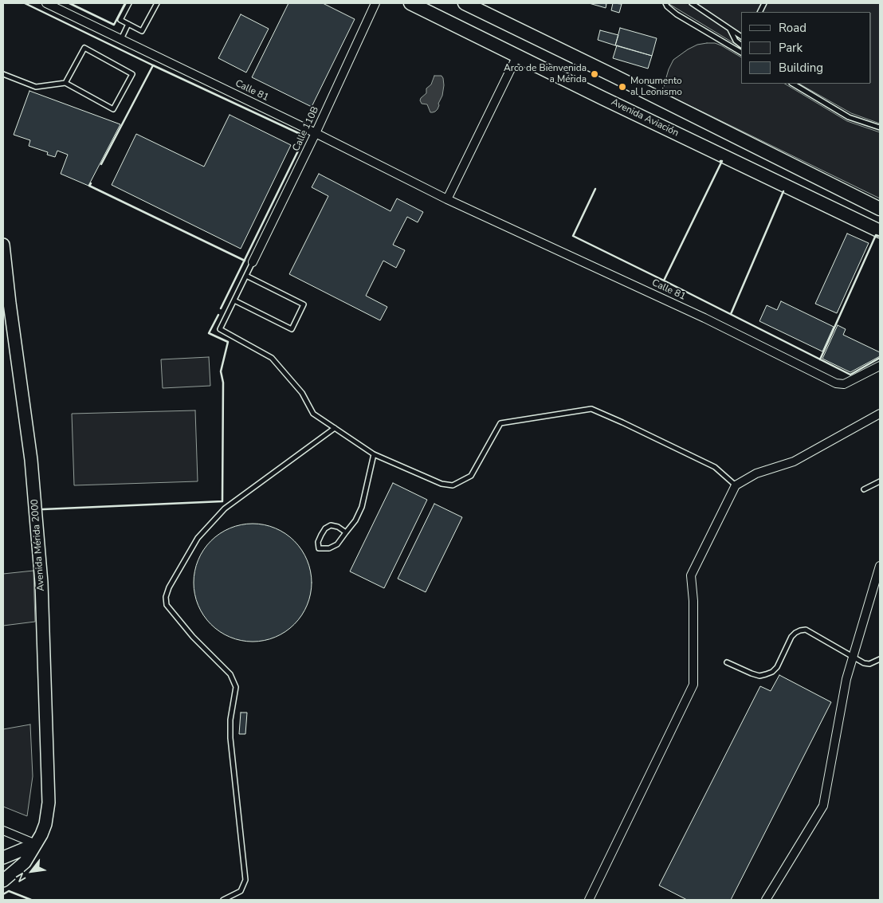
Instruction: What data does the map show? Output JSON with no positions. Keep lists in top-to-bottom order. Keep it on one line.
{"streets":{"main road":["Avenida Aviación","Avenida Mérida 2000"],"street":["Calle 81","Calle 110B"]},"crossings":[["Calle 81","Calle 110B"]],"places":["Arco de Bienvenida a Mérida","Monumento al Leonismo"],"legend":["Road","Park","Building"],"north":"bottom left"}
